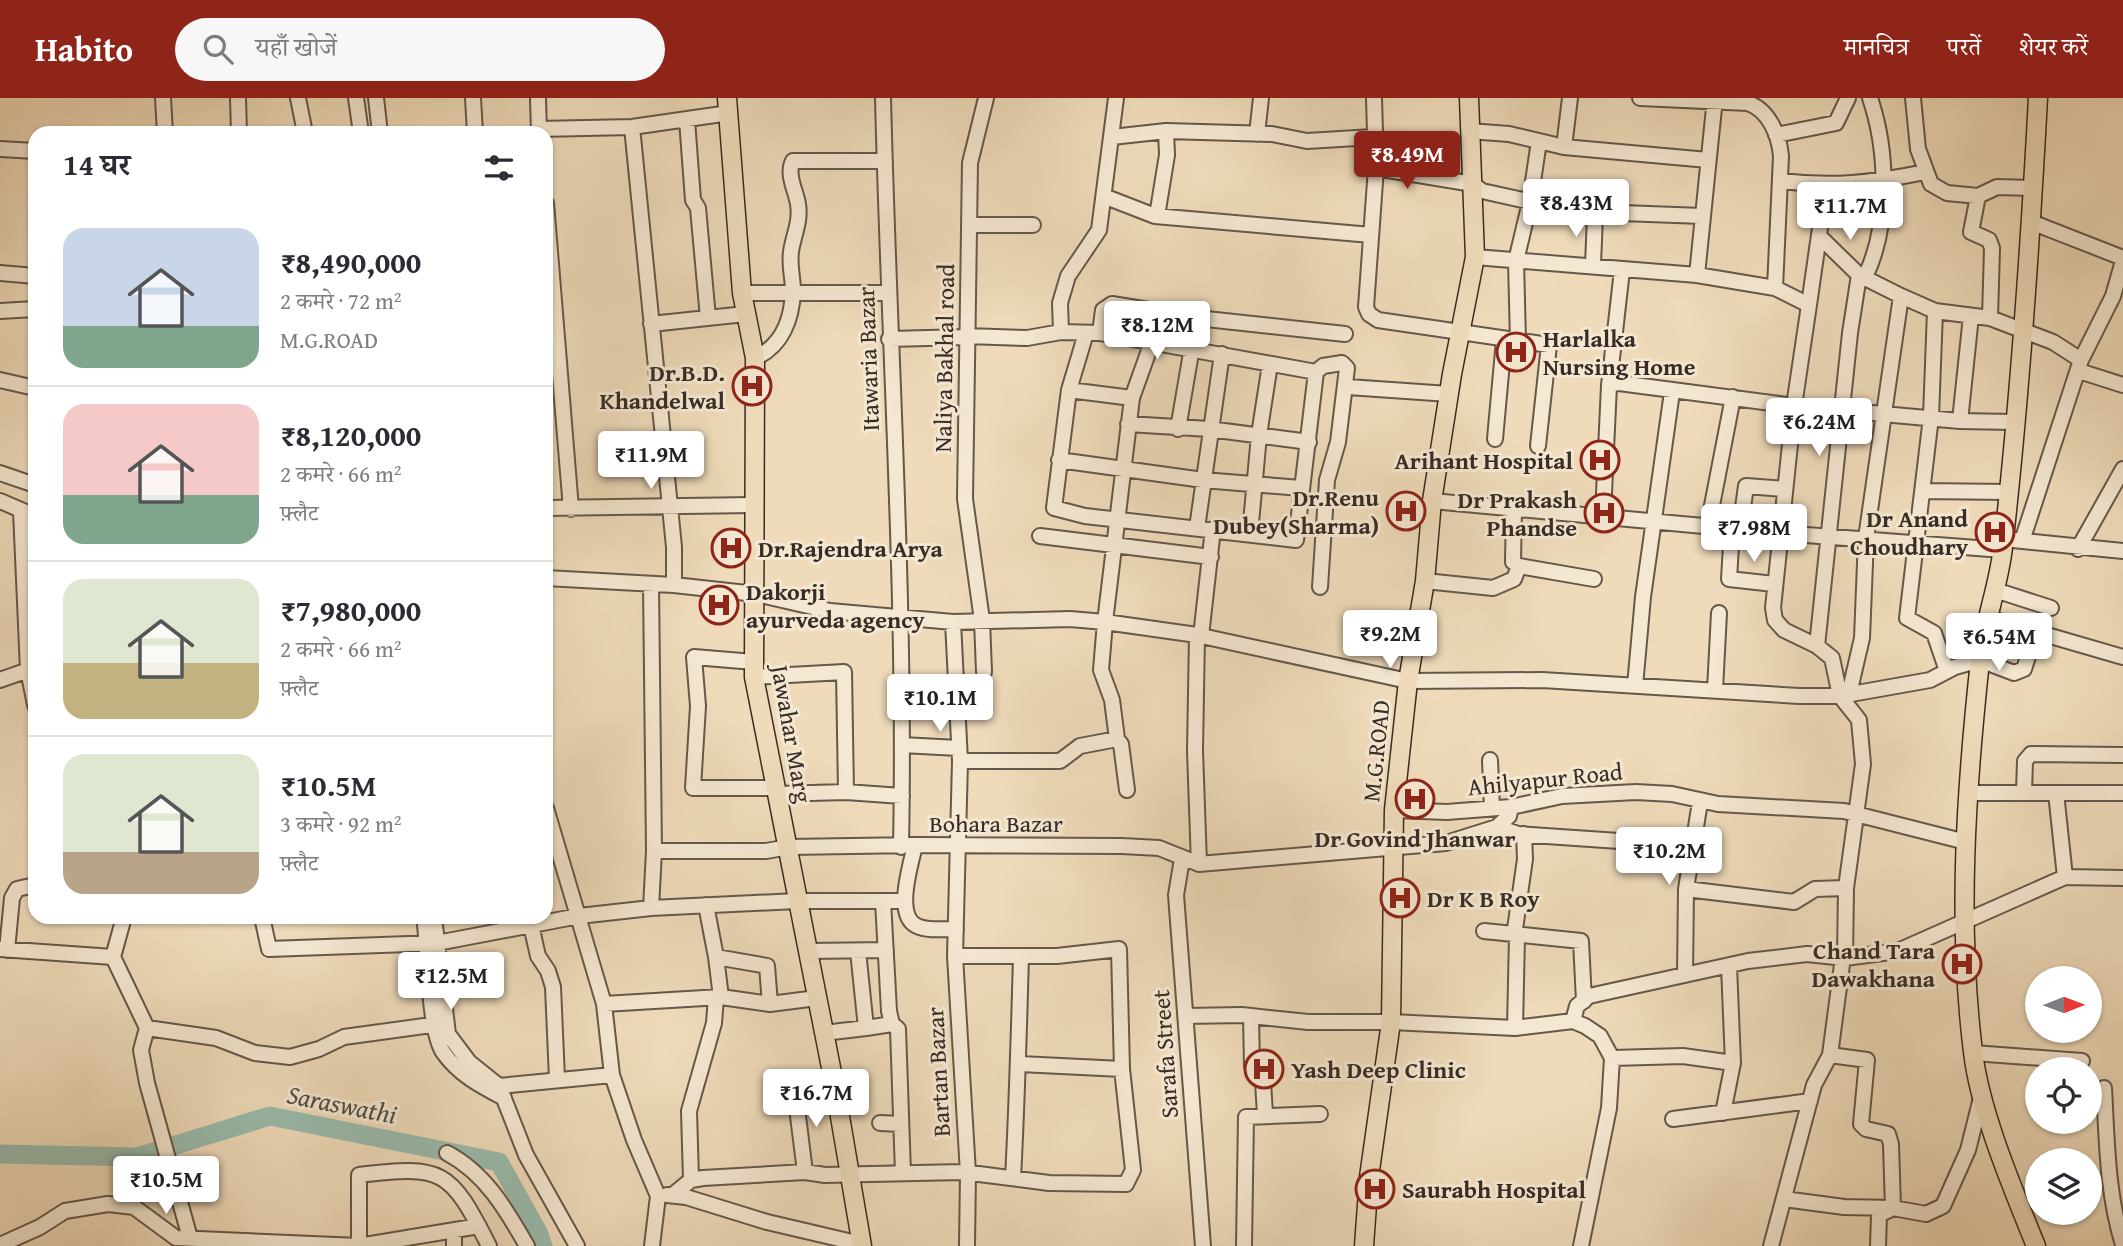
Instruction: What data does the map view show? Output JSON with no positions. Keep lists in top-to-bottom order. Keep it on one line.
{"streets":{"main road":["Jawahar Marg","M.G.ROAD"],"street":["Naliya Bakhal road","Itawaria Bazar","Ahilyapur Road","Bohara Bazar","Sarafa Street","Bartan Bazar"]},"crossings":[["Itawaria Bazar","Bohara Bazar"],["Jawahar Marg","Bohara Bazar"],["M.G.ROAD","Ahilyapur Road"],["Bohara Bazar","Sarafa Street"],["Bohara Bazar","Bartan Bazar"]],"water":["Saraswathi"],"places":{"hospital":["Harlalka Nursing Home","Dr.B.D. Khandelwal","Arihant Hospital","Dr.Renu Dubey(Sharma)","Dr Prakash Phandse","Dr Anand Choudhary","Dr.Rajendra Arya","Dakorji ayurveda agency","Dr Govind Jhanwar","Dr K B Roy","Chand Tara Dawakhana","Yash Deep Clinic","Saurabh Hospital"]},"north":"right","page":{"header":"Habito","search":"यहाँ खोजें","nav":["मानचित्र","परतें","शेयर करें"],"heading":"14 घर","price":["₹8.49M","₹8.43M","₹11.7M","₹8.12M","₹6.24M","₹11.9M","₹7.98M","₹9.2M","₹6.54M","₹10.1M","₹10.2M","₹12.5M","₹16.7M","₹10.5M"],"list":[{"name":"₹8,490,000","note":"2 कमरे · 72 m² · M.G.ROAD"},{"name":"₹8,120,000","note":"2 कमरे · 66 m² · फ़्लैट"},{"name":"₹7,980,000","note":"2 कमरे · 66 m² · फ़्लैट"},{"name":"₹10.5M","note":"3 कमरे · 92 m² · फ़्लैट"}]}}
